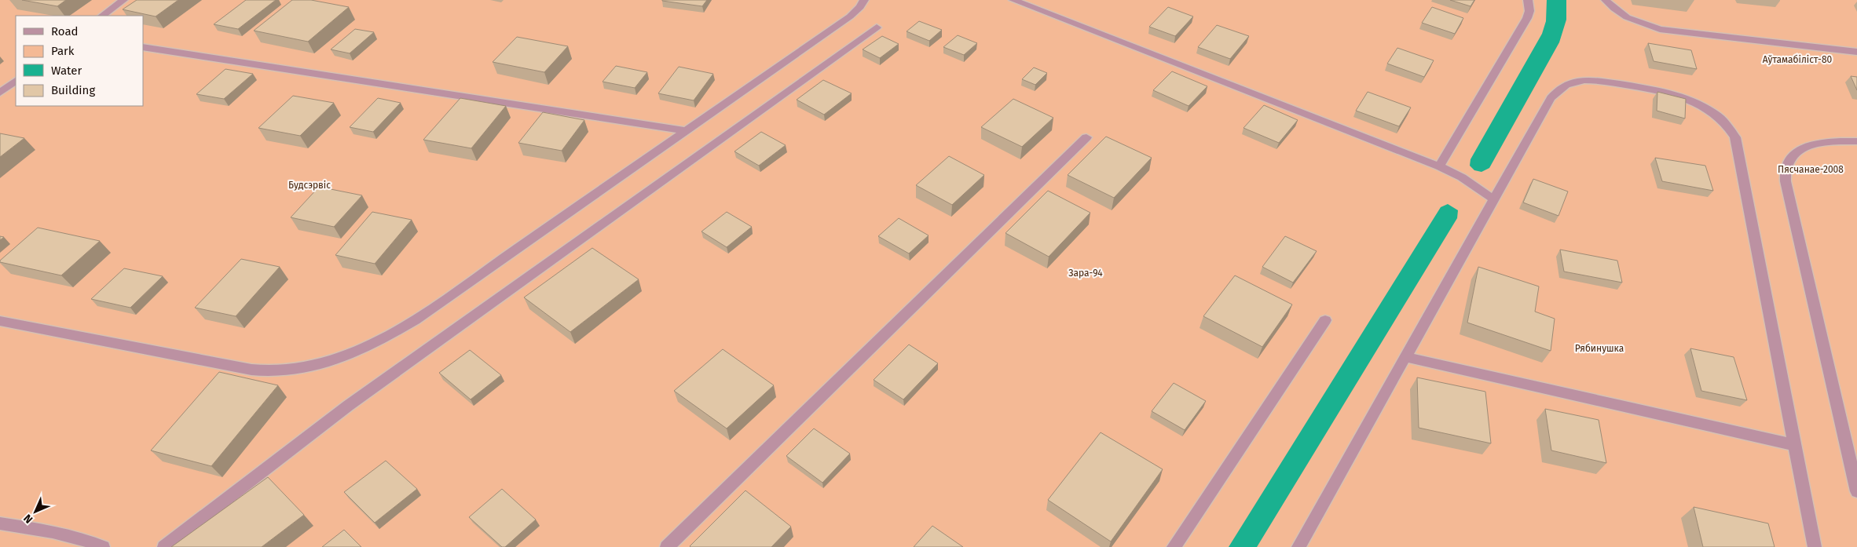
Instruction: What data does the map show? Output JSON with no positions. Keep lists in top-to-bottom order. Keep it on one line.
{"parks":["Аўтамабіліст-80","Пясчанае-2008","Будсэрвіс","Зара-94","Рябинушка"],"legend":["Road","Park","Water","Building"],"north":"bottom left"}
